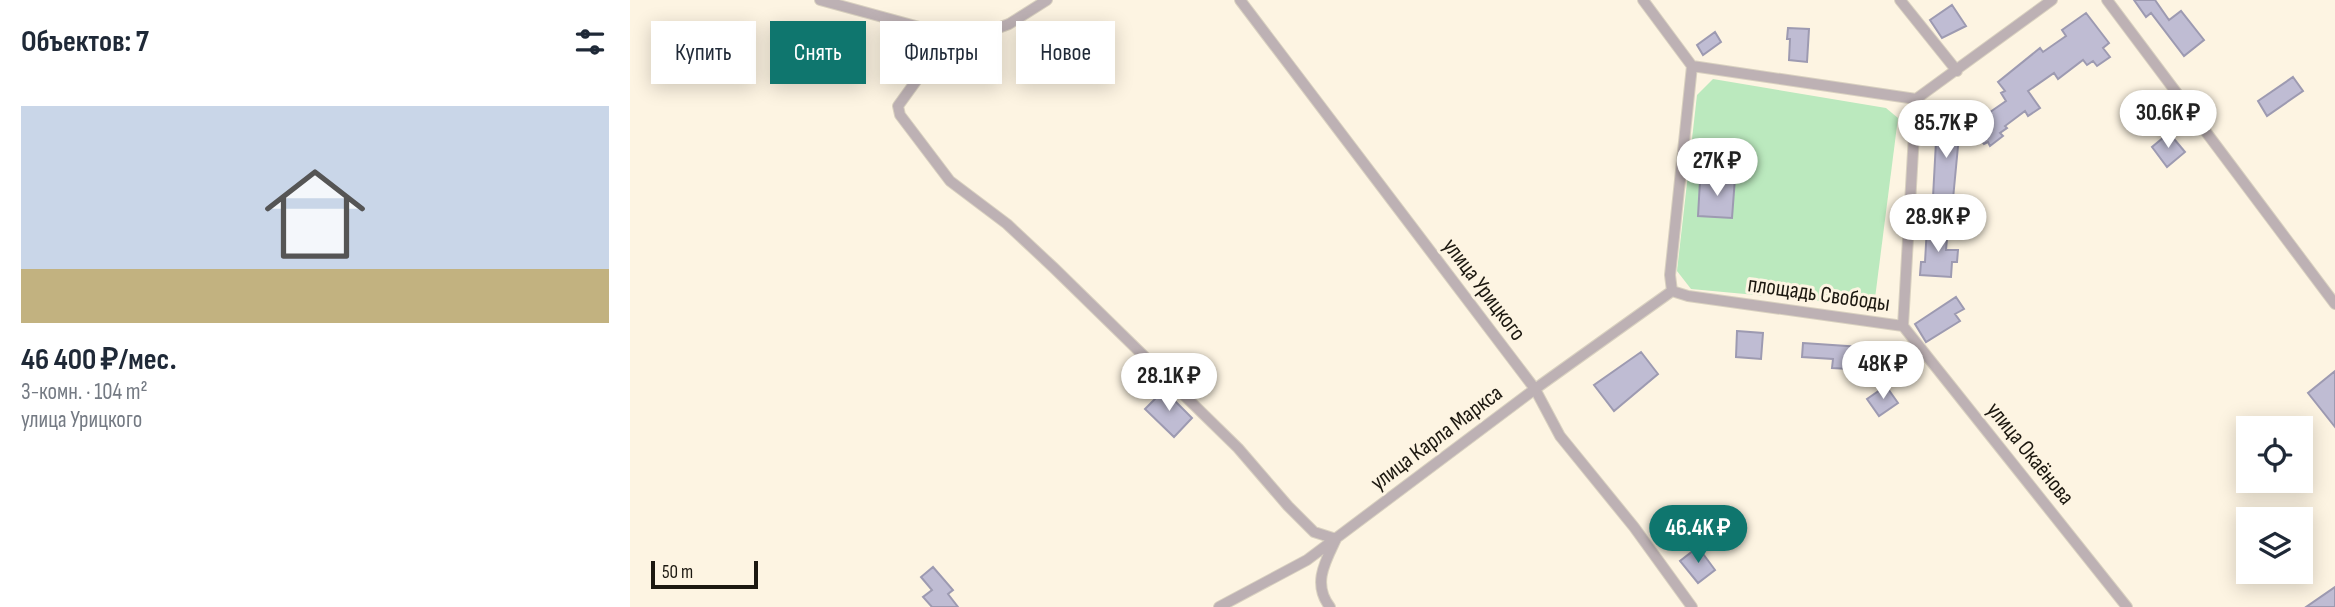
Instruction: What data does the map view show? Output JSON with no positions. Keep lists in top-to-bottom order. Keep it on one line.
{"streets":{"street":["улица Урицкого","площадь Свободы","улица Карла Маркса","улица Окаёнова"]},"crossings":[["улица Урицкого","улица Карла Маркса"],["площадь Свободы","улица Карла Маркса"],["площадь Свободы","улица Окаёнова"]],"scale_bar":"50 m","page":{"heading":"Объектов: 7","chip":["Купить","Снять","Фильтры","Новое"],"list":[{"name":"46 400 ₽/мес.","note":"3-комн. · 104 m² · улица Урицкого"}],"price":["30.6K ₽","85.7K ₽","27K ₽","28.9K ₽","48K ₽","28.1K ₽","46.4K ₽"],"scale":"50 m"}}
